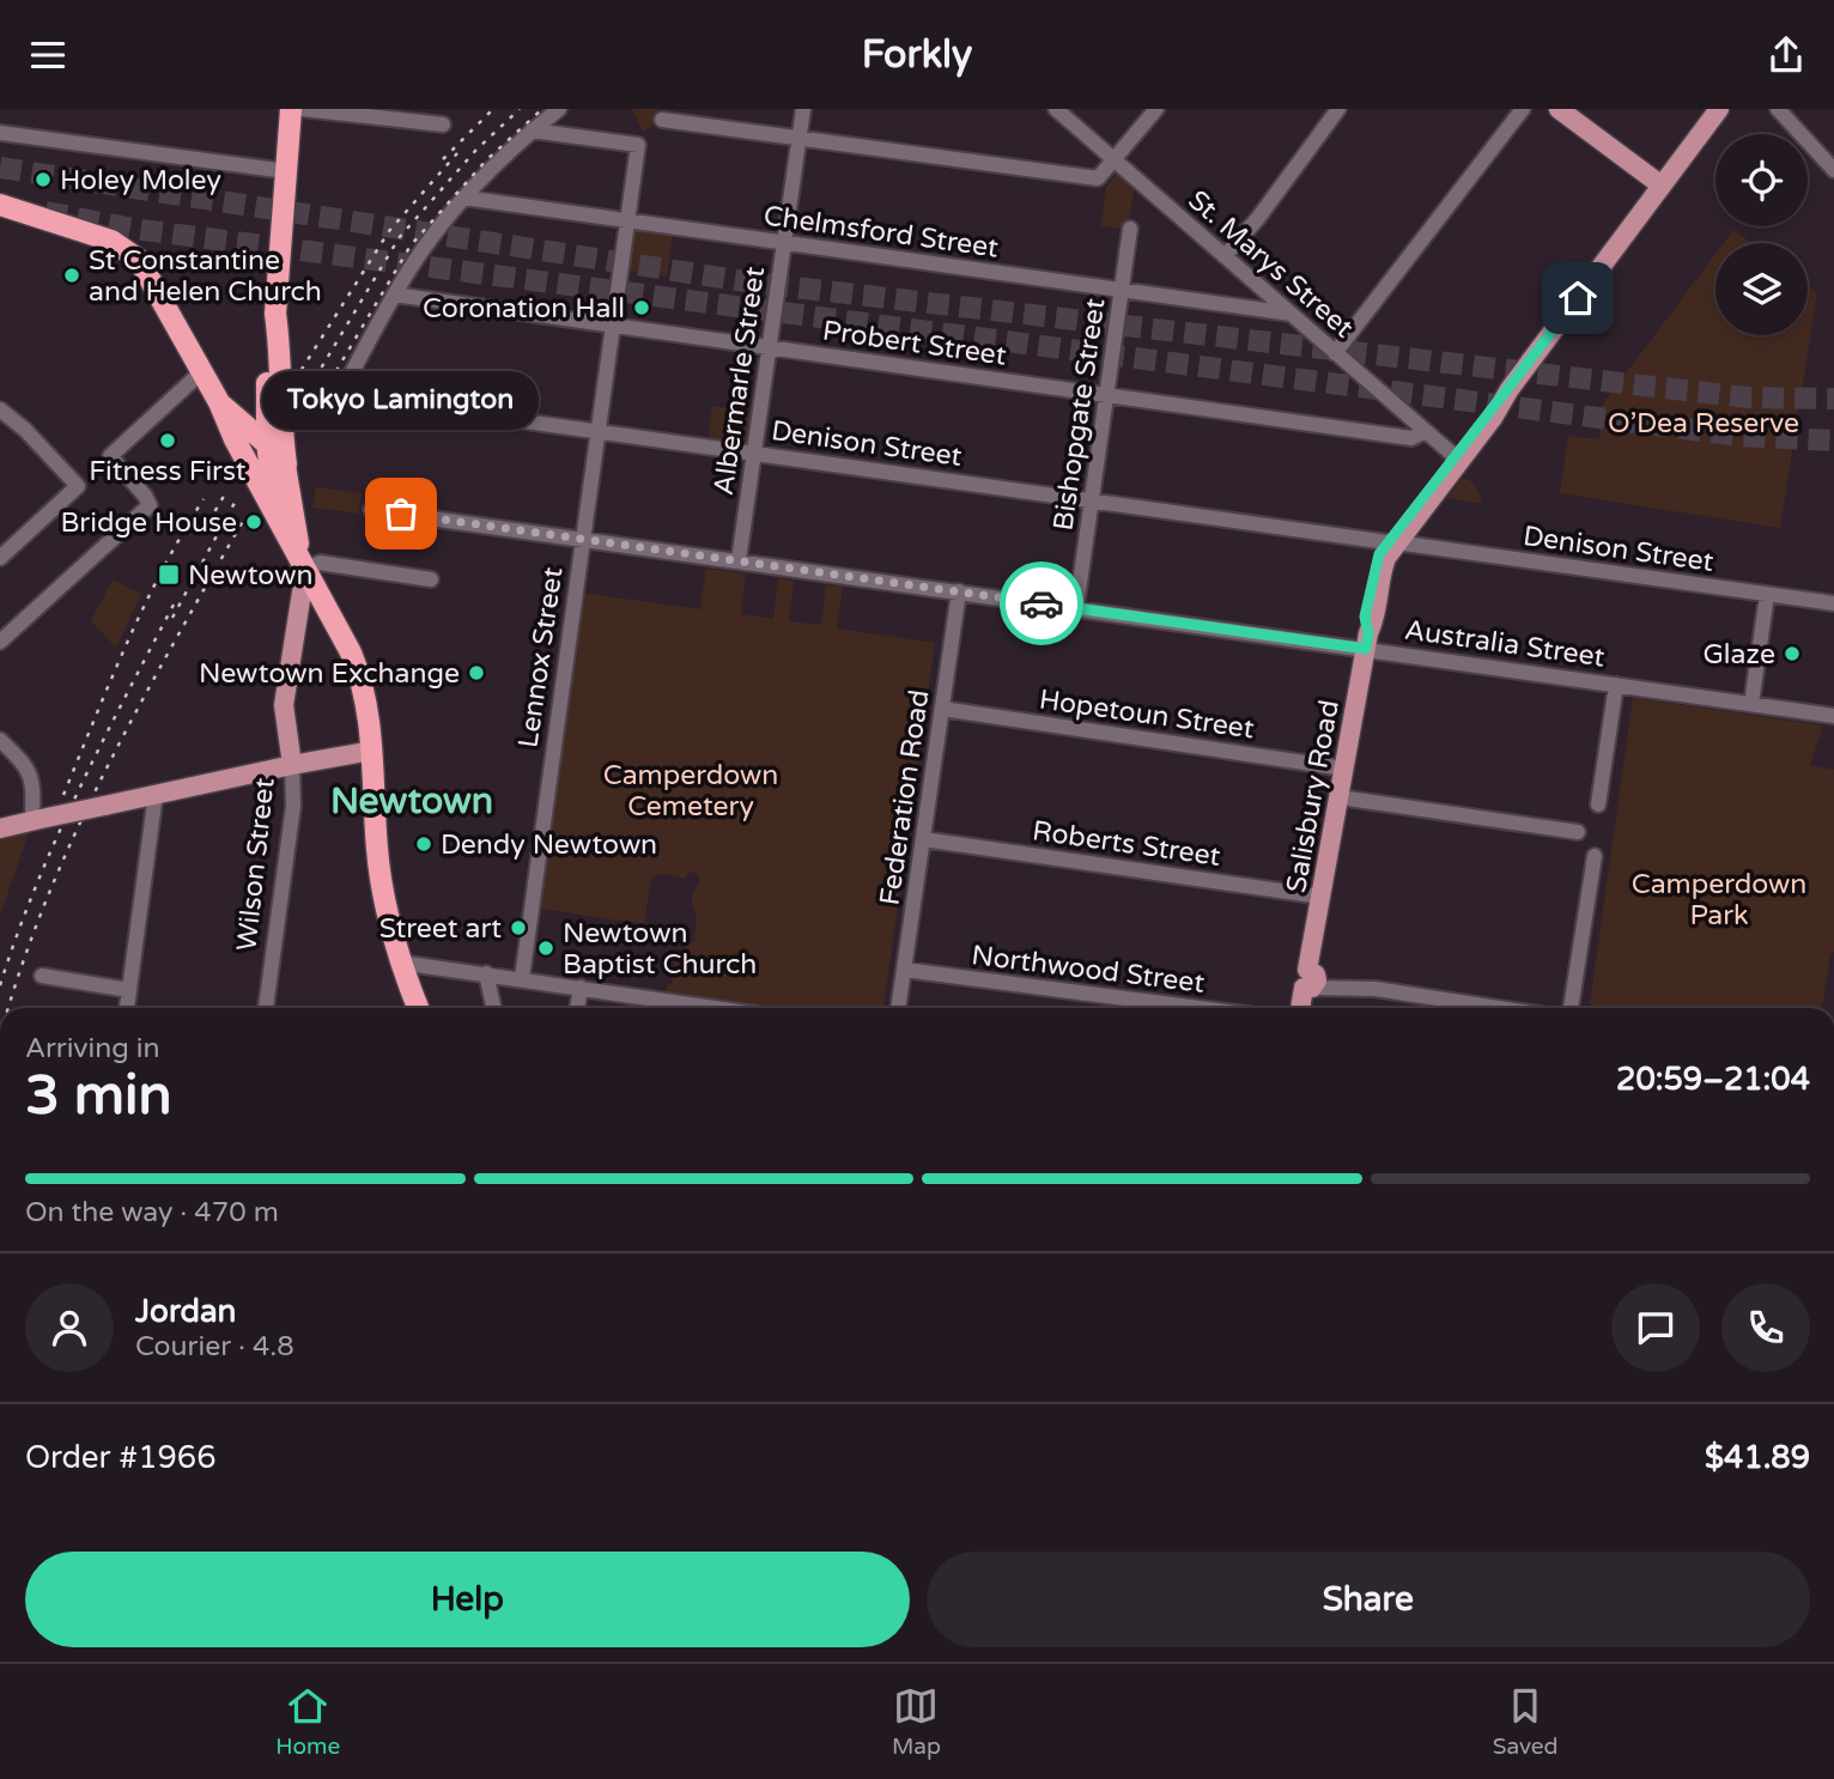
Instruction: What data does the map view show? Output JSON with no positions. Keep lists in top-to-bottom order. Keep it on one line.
{"streets":{"main road":["Salisbury Road","Wilson Street"],"street":["Chelmsford Street","St. Marys Street","Probert Street","Albermarle Street","Bishopgate Street","Denison Street","Australia Street","Lennox Street","Hopetoun Street","Federation Road","Roberts Street","Northwood Street"]},"crossings":[["Chelmsford Street","St. Marys Street"],["Chelmsford Street","Albermarle Street"],["Chelmsford Street","Bishopgate Street"],["Chelmsford Street","Lennox Street"],["St. Marys Street","Probert Street"],["St. Marys Street","Salisbury Road"],["Probert Street","Albermarle Street"],["Probert Street","Bishopgate Street"],["Probert Street","Denison Street"],["Probert Street","Lennox Street"],["Albermarle Street","Denison Street"],["Albermarle Street","Australia Street"],["Bishopgate Street","Denison Street"],["Bishopgate Street","Australia Street"],["Denison Street","Lennox Street"],["Denison Street","Salisbury Road"],["Australia Street","Lennox Street"],["Australia Street","Salisbury Road"],["Australia Street","Federation Road"],["Hopetoun Street","Salisbury Road"],["Hopetoun Street","Federation Road"],["Salisbury Road","Roberts Street"],["Federation Road","Roberts Street"],["Federation Road","Northwood Street"]],"districts":["Newtown"],"parks":["O’Dea Reserve","Camperdown Cemetery","Camperdown Park"],"places":{"other":["Holey Moley","St Constantine and Helen Church","Coronation Hall","Fitness First","Tokyo Lamington","Bridge House","Glaze","Newtown Exchange","Dendy Newtown","Street art","Newtown Baptist Church"],"transit":["Newtown"]},"page":{"header":"Forkly","bubble":"Tokyo Lamington","heading":["3 min","Arriving in","20:59–21:04"],"panel":["Jordan","Courier · 4.8","Order #1966","$41.89"],"bar":"On the way · 470 m","buttons":["Help","Share"],"tabs":["Home","Map","Saved"]}}
